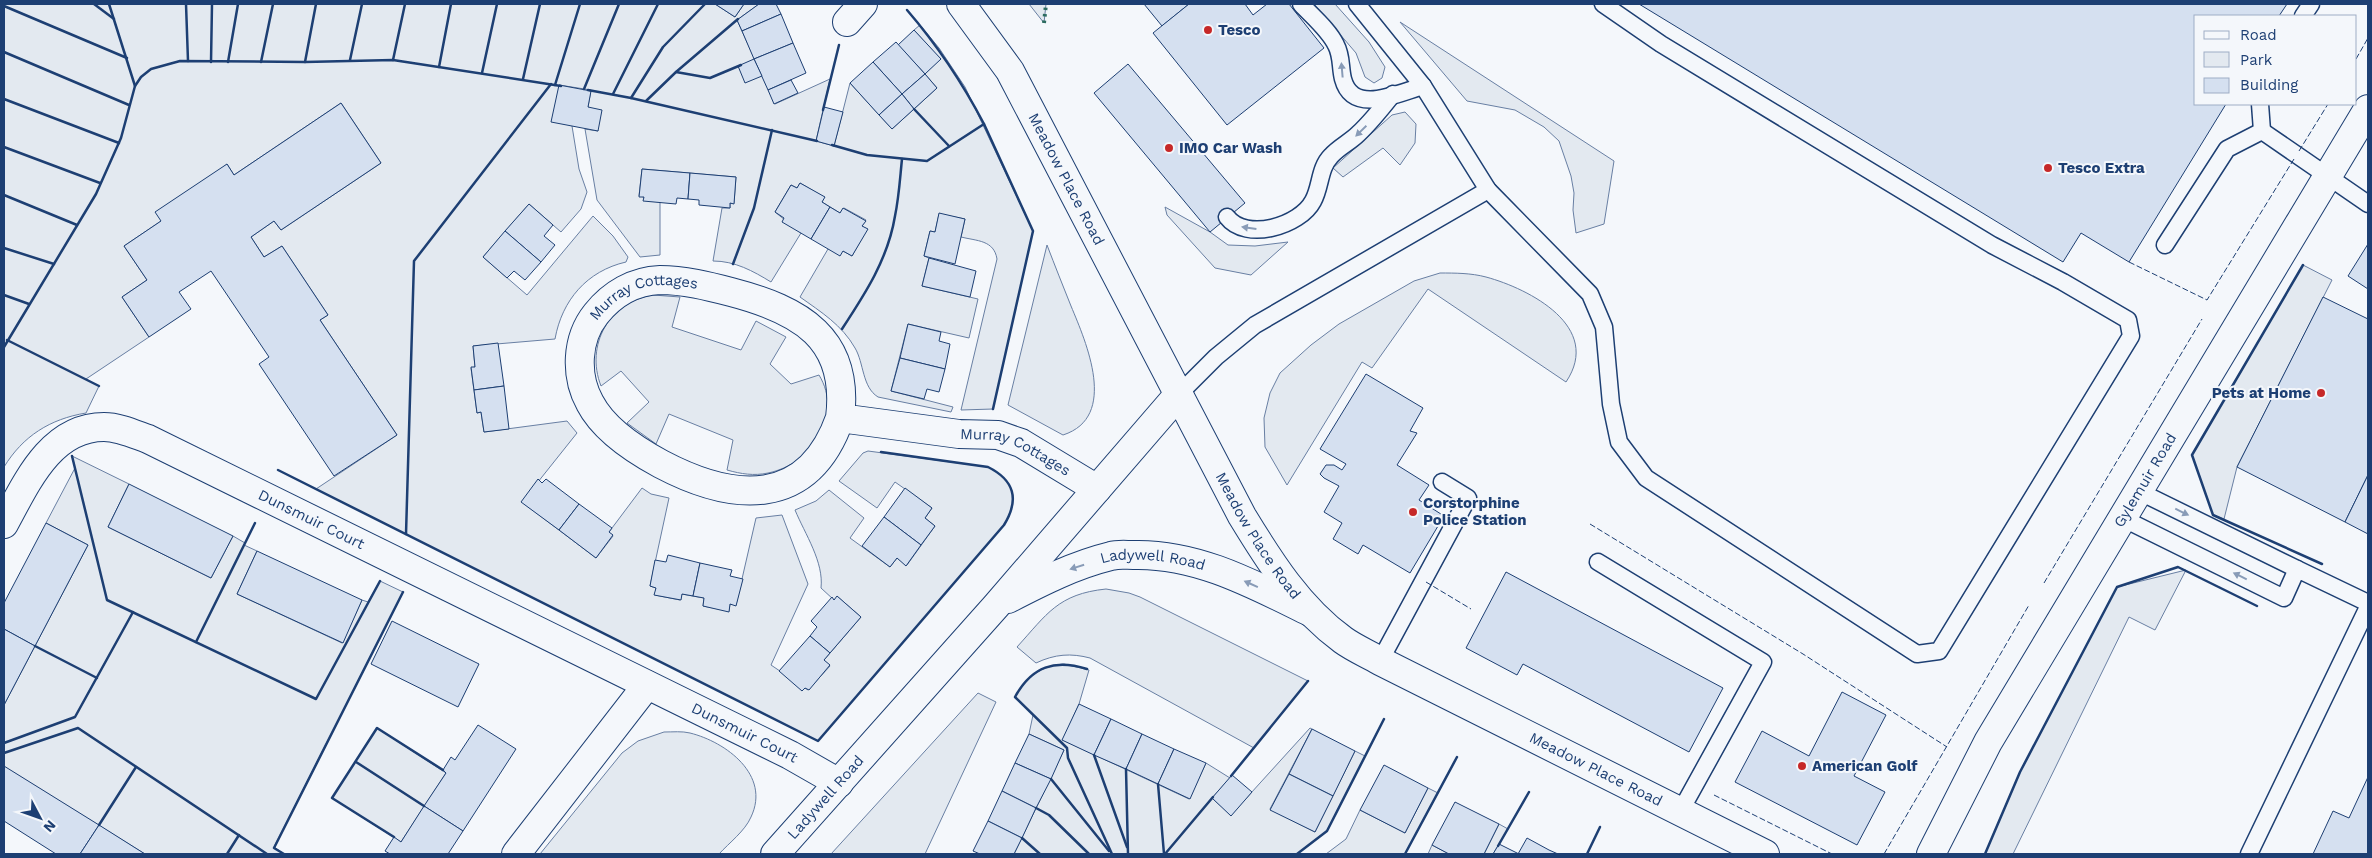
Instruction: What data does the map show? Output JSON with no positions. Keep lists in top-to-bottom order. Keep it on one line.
{"streets":{"street":["Meadow Place Road","Murray Cottages","Gylemuir Road","Dunsmuir Court","Ladywell Road"]},"crossings":[["Meadow Place Road","Ladywell Road"],["Murray Cottages","Ladywell Road"],["Dunsmuir Court","Ladywell Road"]],"places":["Tesco","IMO Car Wash","Tesco Extra","Pets at Home","Corstorphine Police Station","American Golf"],"legend":["Road","Park","Building"],"north":"bottom right"}
